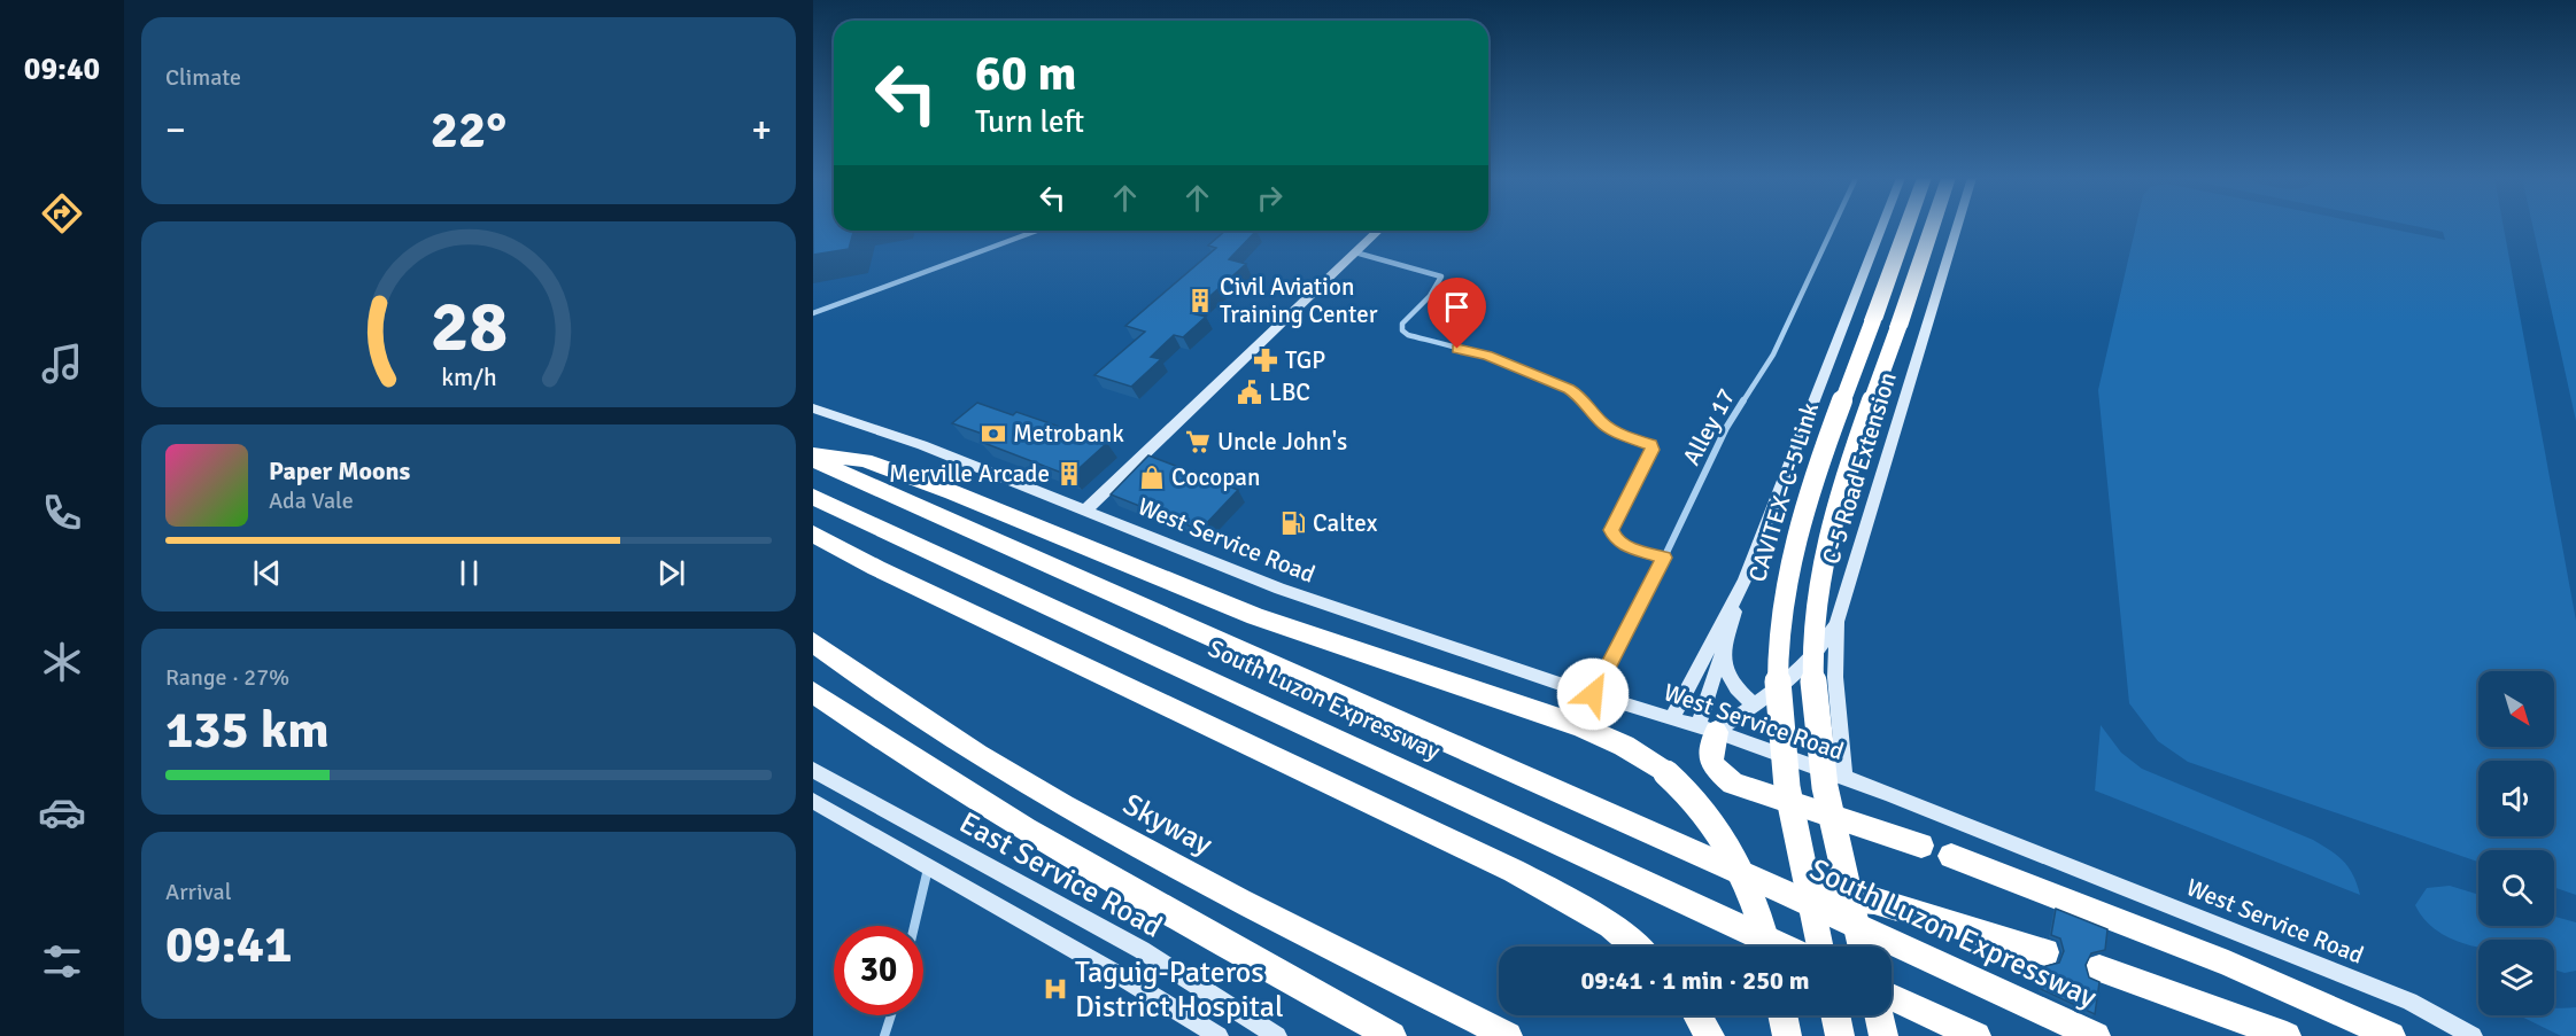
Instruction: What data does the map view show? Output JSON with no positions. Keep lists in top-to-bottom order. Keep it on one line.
{"streets":{"highway":["CAVITEX–C-5 Link","South Luzon Expressway","Skyway"],"main road":["C-5 Road Extension","West Service Road","East Service Road"],"street":["Alley 17"]},"crossings":[["Alley 17","West Service Road"],["C-5 Road Extension","West Service Road"]],"places":{"building":["Civil Aviation Training Center","Merville Arcade"],"pharmacy":["TGP"],"public building":["LBC"],"bank":["Metrobank"],"supermarket":["Uncle John's"],"shop":["Cocopan"],"fuel station":["Caltex"],"hospital":["Taguig-Pateros District Hospital"]},"north":"bottom right","page":{"tabs":"09:40","tile":["Climate",["Range · 27%","135 km"],["Arrival","09:41"]],"turn":["60 m","Turn left"],"heat":["−","22°","+"],"song":["Paper Moons","Ada Vale"],"limit":"30","trip":"09:41 · 1 min · 250 m","gauge":["28","km/h"]}}
